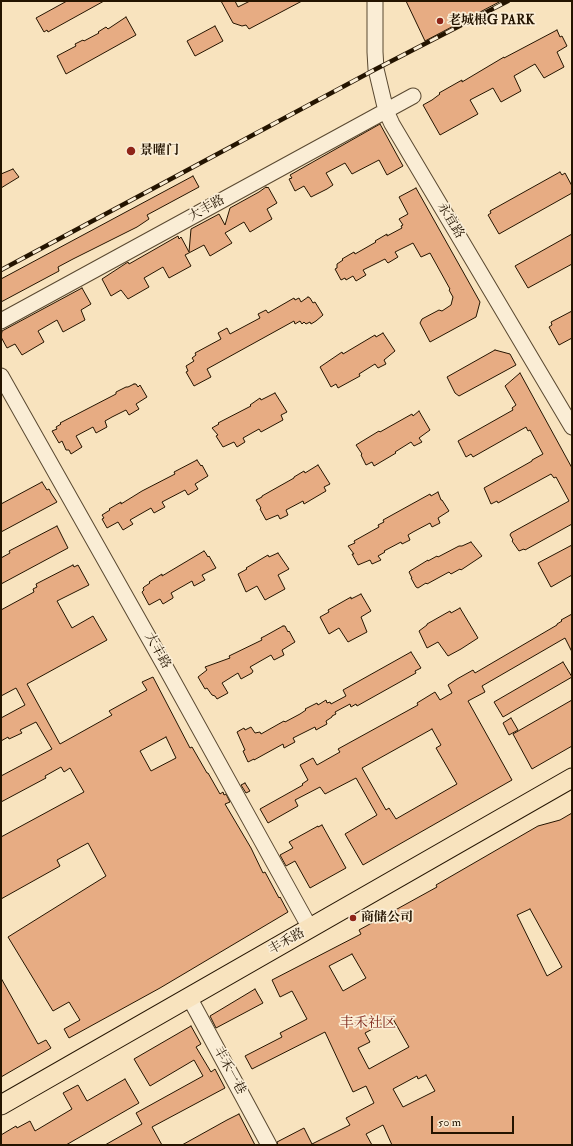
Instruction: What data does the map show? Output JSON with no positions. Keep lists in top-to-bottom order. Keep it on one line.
{"streets":{"main road":["丰禾路"],"street":["大丰路","永宜路","丰禾一巷"]},"crossings":[["大丰路","永宜路"],["大丰路","丰禾路"],["丰禾路","丰禾一巷"]],"districts":["丰禾社区"],"places":["老城根G PARK","景曜门","商储公司"],"scale_bar":"50 m"}
